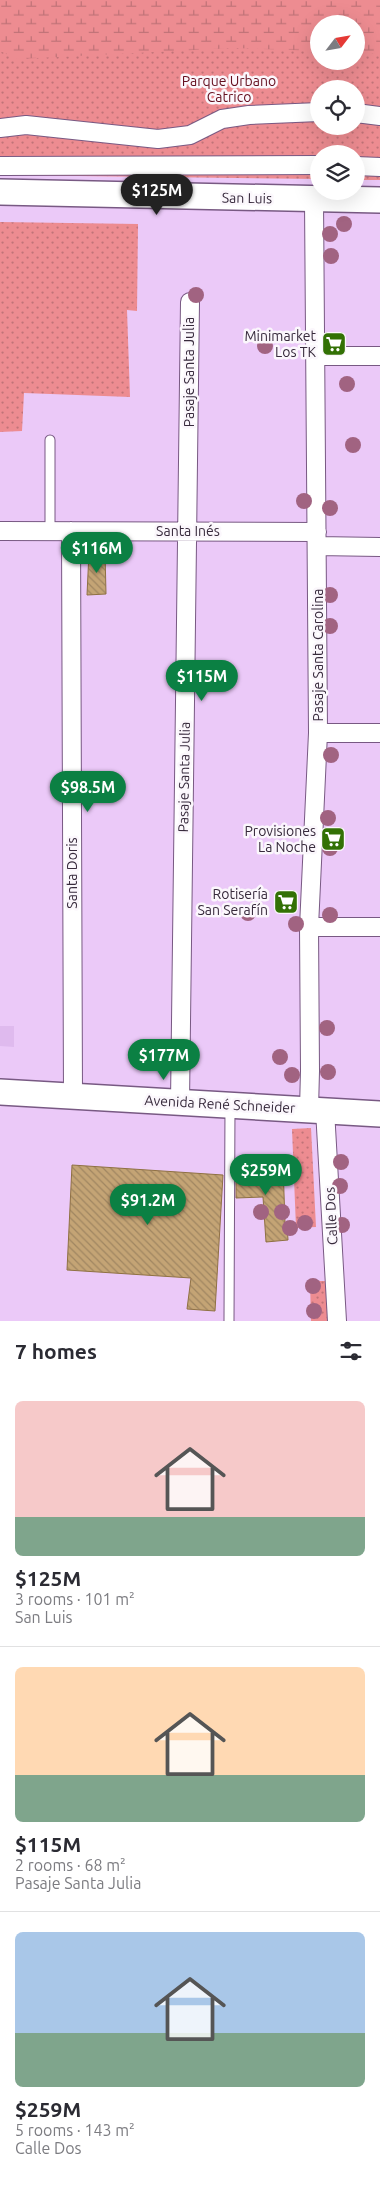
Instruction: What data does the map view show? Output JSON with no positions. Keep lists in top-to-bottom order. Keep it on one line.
{"streets":{"street":["San Luis","Pasaje Santa Julia","Santa Inés","Pasaje Santa Carolina","Santa Doris","Avenida René Schneider","Calle Dos"]},"crossings":[["Pasaje Santa Julia","Santa Inés"],["Pasaje Santa Julia","Avenida René Schneider"],["Santa Inés","Pasaje Santa Carolina"],["Santa Inés","Santa Doris"],["Pasaje Santa Carolina","Avenida René Schneider"],["Pasaje Santa Carolina","Calle Dos"],["Santa Doris","Avenida René Schneider"],["Avenida René Schneider","Calle Dos"]],"parks":["Parque Urbano Catrico"],"places":{"supermarket":["Minimarket Los TK","Provisiones La Noche","Rotisería San Serafín"]},"north":"top right","page":{"price":["$125M","$116M","$115M","$98.5M","$177M","$259M","$91.2M"],"heading":"7 homes","list":[{"name":"$125M","note":"3 rooms · 101 m² · San Luis"},{"name":"$115M","note":"2 rooms · 68 m² · Pasaje Santa Julia"},{"name":"$259M","note":"5 rooms · 143 m² · Calle Dos"}]}}
